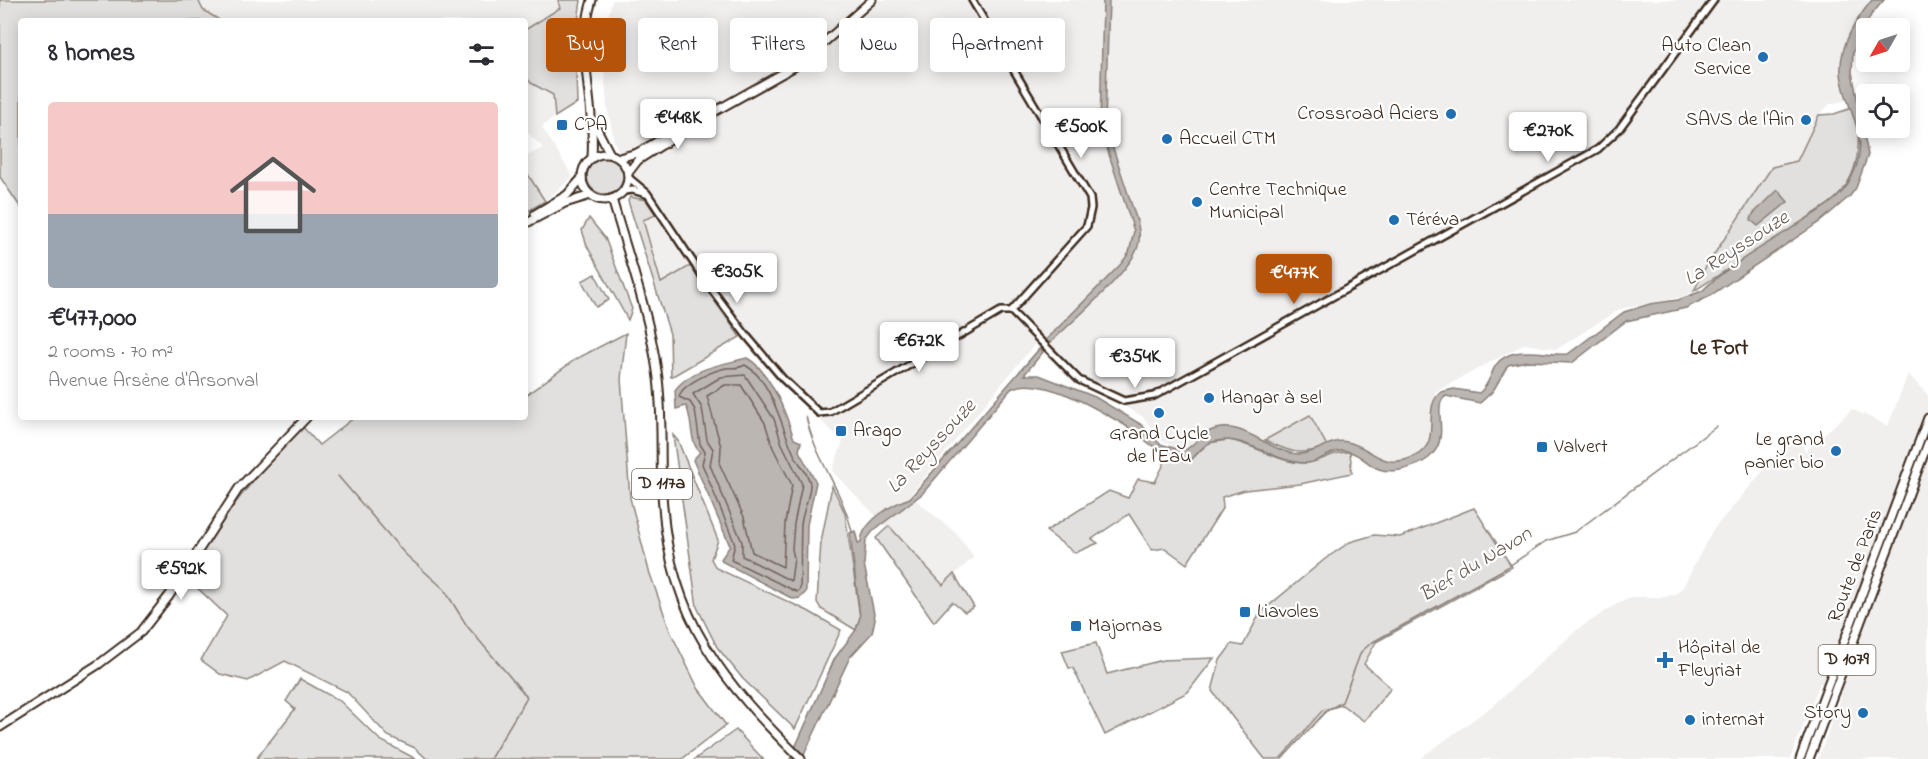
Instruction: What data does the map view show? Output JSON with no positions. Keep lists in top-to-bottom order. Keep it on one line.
{"streets":{"main road":["D 117a","Route de Paris","D 1079"]},"districts":["Le Fort"],"water":["La Reyssouze","Bief du Navon"],"places":{"other":["Auto Clean Service","Crossroad Aciers","SAVS de l'Ain","Accueil CTM","Centre Technique Municipal","Téréva","Hangar à sel","Grand Cycle de l'Eau","Le grand panier bio","Story","internat"],"transit":["CPA","Arago","Valvert","Liavoles","Majornas"],"health":["Hôpital de Fleyriat"]},"north":"bottom left","page":{"chip":["Buy","Rent","Filters","New","Apartment"],"heading":"8 homes","list":[{"name":"€477,000","note":"2 rooms · 70 m² · Avenue Arsène d'Arsonval"}],"price":["€448K","€500K","€270K","€305K","€477K","€672K","€354K","€592K"]}}
